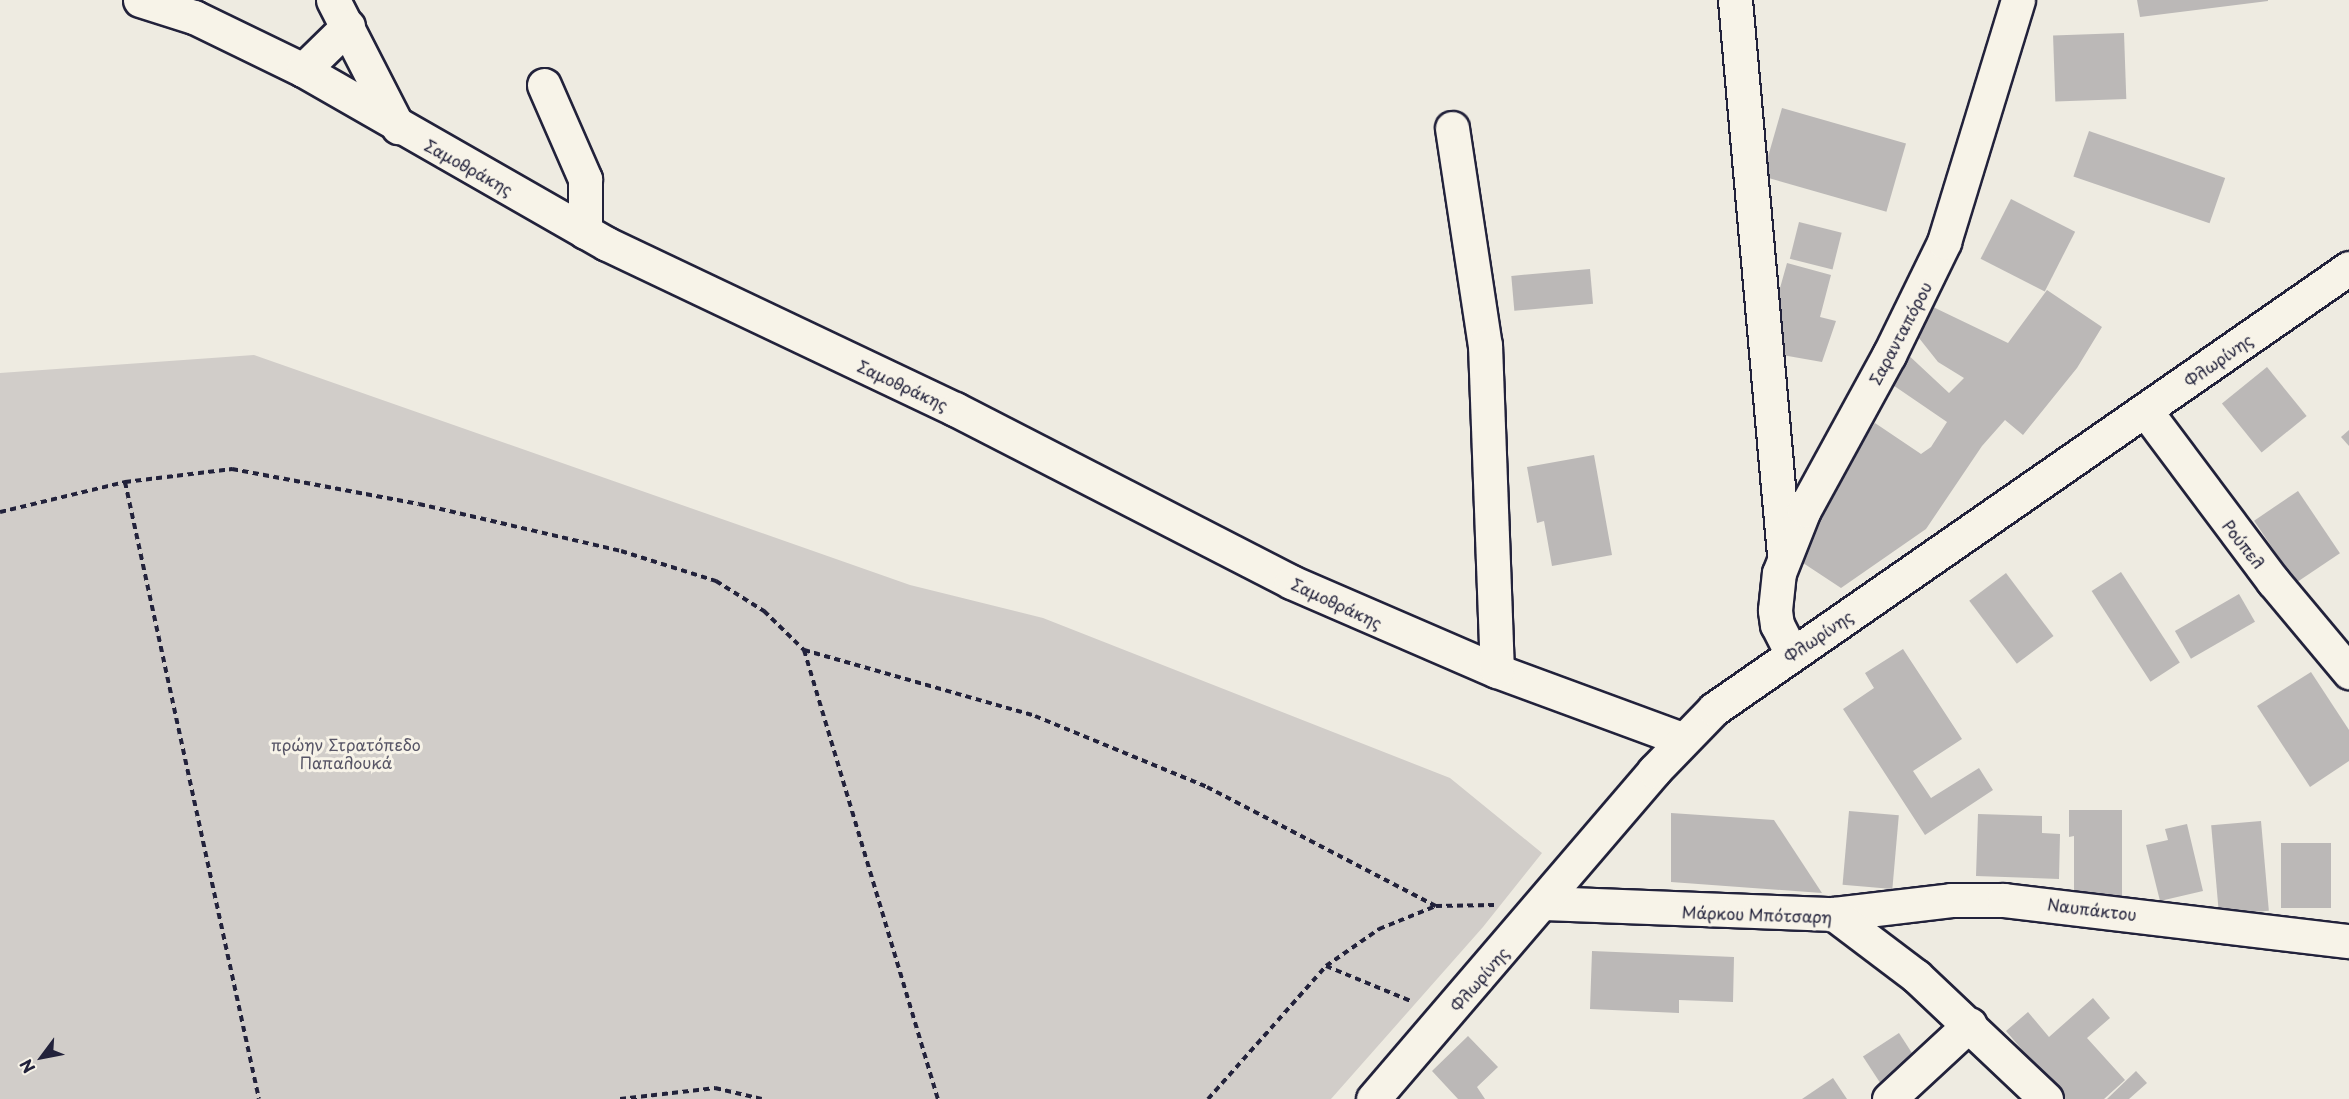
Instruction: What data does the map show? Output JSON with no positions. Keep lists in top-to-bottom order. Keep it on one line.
{"streets":{"street":["Σαμοθράκης","Σαρανταπόρου","Φλωρίνης","Ρούπελ","Ναυπάκτου","Μάρκου Μπότσαρη"]},"crossings":[["Σαμοθράκης","Φλωρίνης"],["Σαρανταπόρου","Φλωρίνης"],["Φλωρίνης","Ρούπελ"],["Φλωρίνης","Μάρκου Μπότσαρη"],["Ναυπάκτου","Μάρκου Μπότσαρη"]],"parks":["πρώην Στρατόπεδο Παπαλουκά"],"north":"bottom left"}
